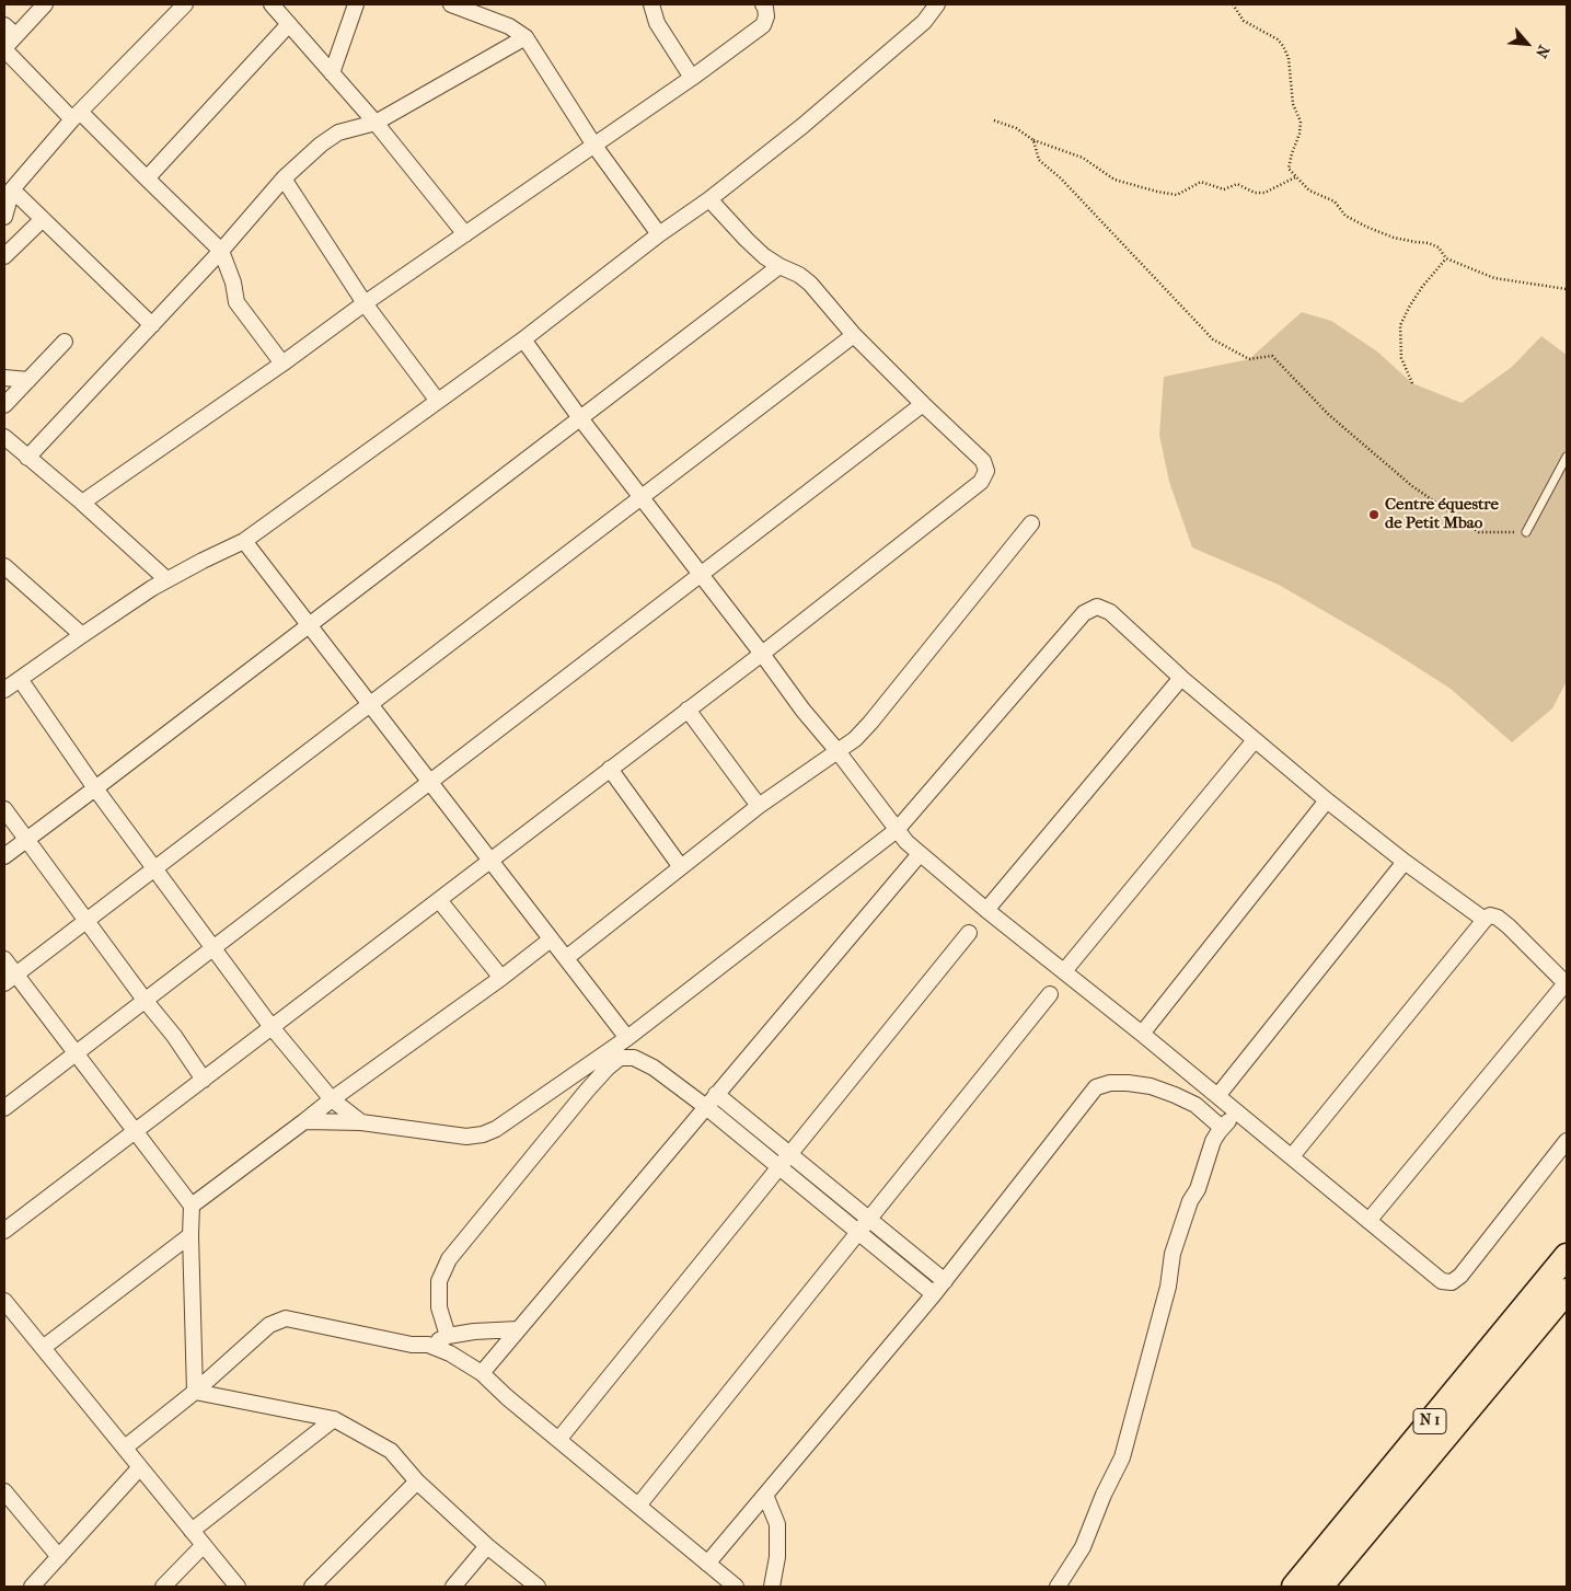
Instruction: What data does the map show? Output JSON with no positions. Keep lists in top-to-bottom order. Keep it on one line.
{"streets":{"highway":["N 1"]},"places":["Centre équestre de Petit Mbao"],"north":"bottom right"}
